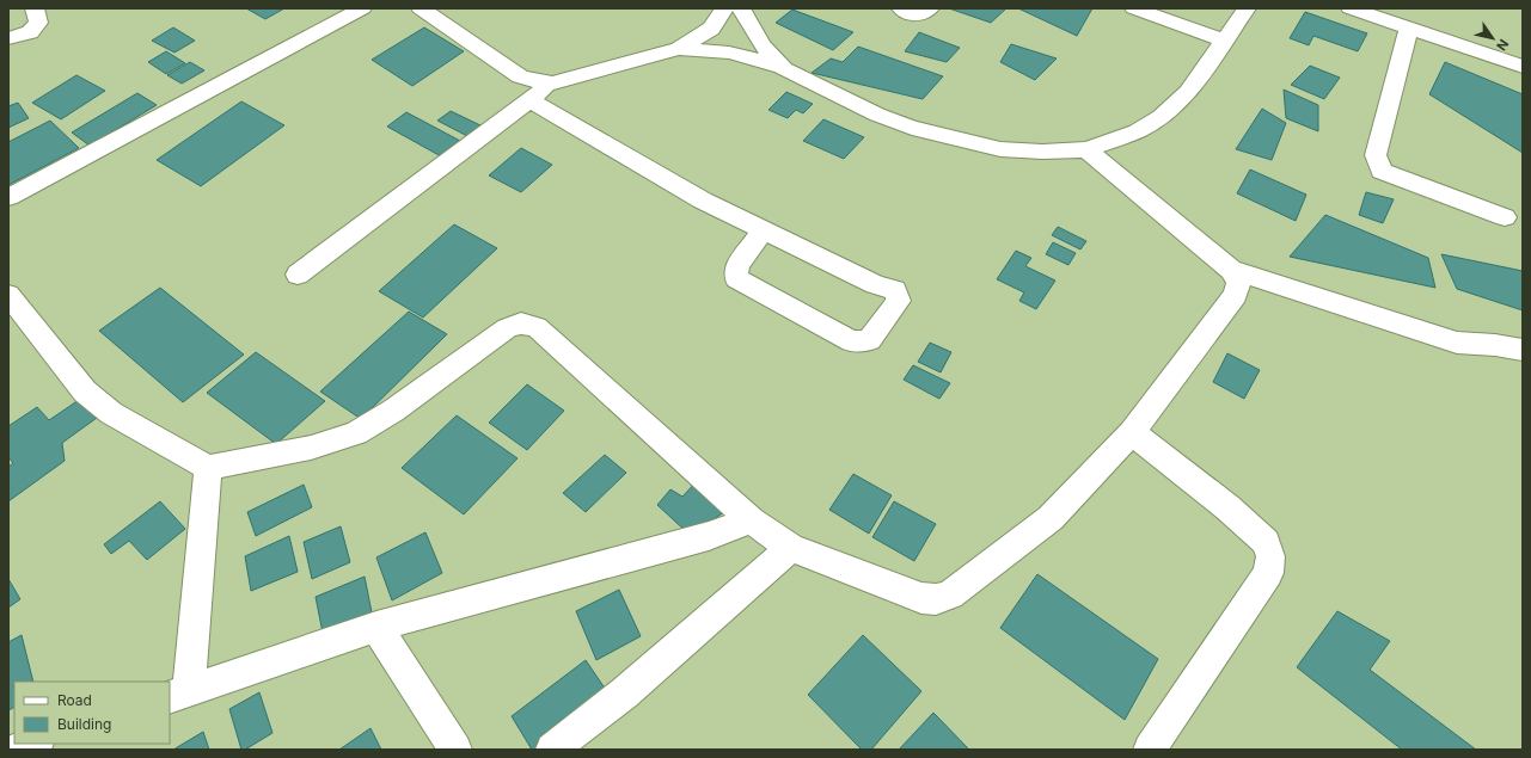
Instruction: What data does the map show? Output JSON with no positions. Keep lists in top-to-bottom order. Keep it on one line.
{"legend":["Road","Building"],"north":"bottom right"}
